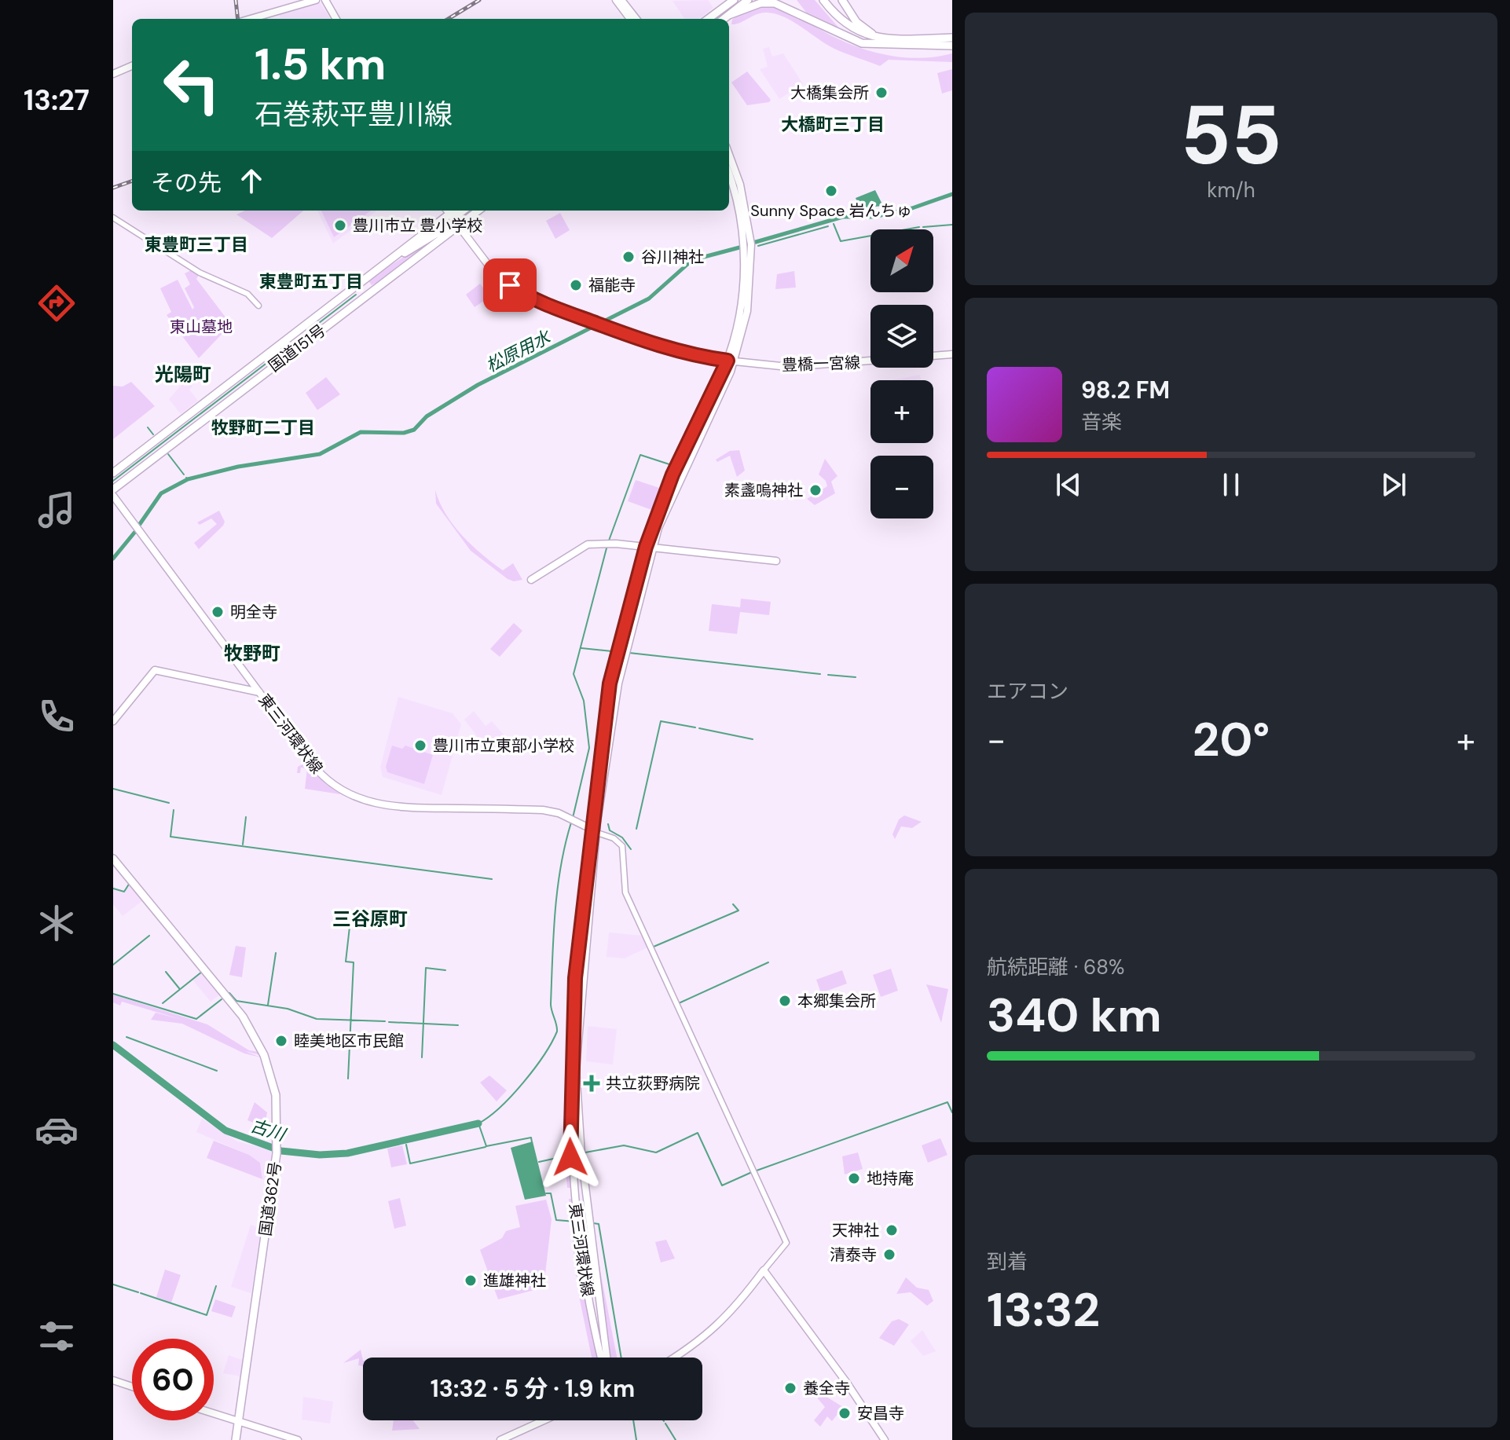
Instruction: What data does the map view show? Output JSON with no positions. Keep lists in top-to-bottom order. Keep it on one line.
{"streets":{"highway":["国道151号","国道362号"],"main road":["豊橋一宮線","東三河環状線"]},"crossings":[["国道151号","豊橋一宮線"],["豊橋一宮線","東三河環状線"]],"districts":["大橋町三丁目","東豊町三丁目","東豊町五丁目","光陽町","牧野町二丁目","牧野町","三谷原町"],"water":["松原用水","古川"],"parks":["東山墓地"],"places":{"other":["大橋集会所","Sunny Space 岩んちゅ","豊川市立 豊小学校","谷川神社","福能寺","素盞嗚神社","明全寺","豊川市立東部小学校","本郷集会所","睦美地区市民館","地持庵","天神社","清泰寺","進雄神社","養全寺","安昌寺"],"health":["共立荻野病院"]},"north":"top right","page":{"tabs":"13:27","tile":[["55","km/h"],"エアコン",["航続距離 · 68%","340 km"],["到着","13:32"]],"turn":["1.5 km","石巻萩平豊川線"],"then":"その先","map_buttons":["+","−"],"song":["98.2 FM","音楽"],"heat":["−","20°","+"],"limit":"60","trip":"13:32 · 5 分 · 1.9 km"}}
